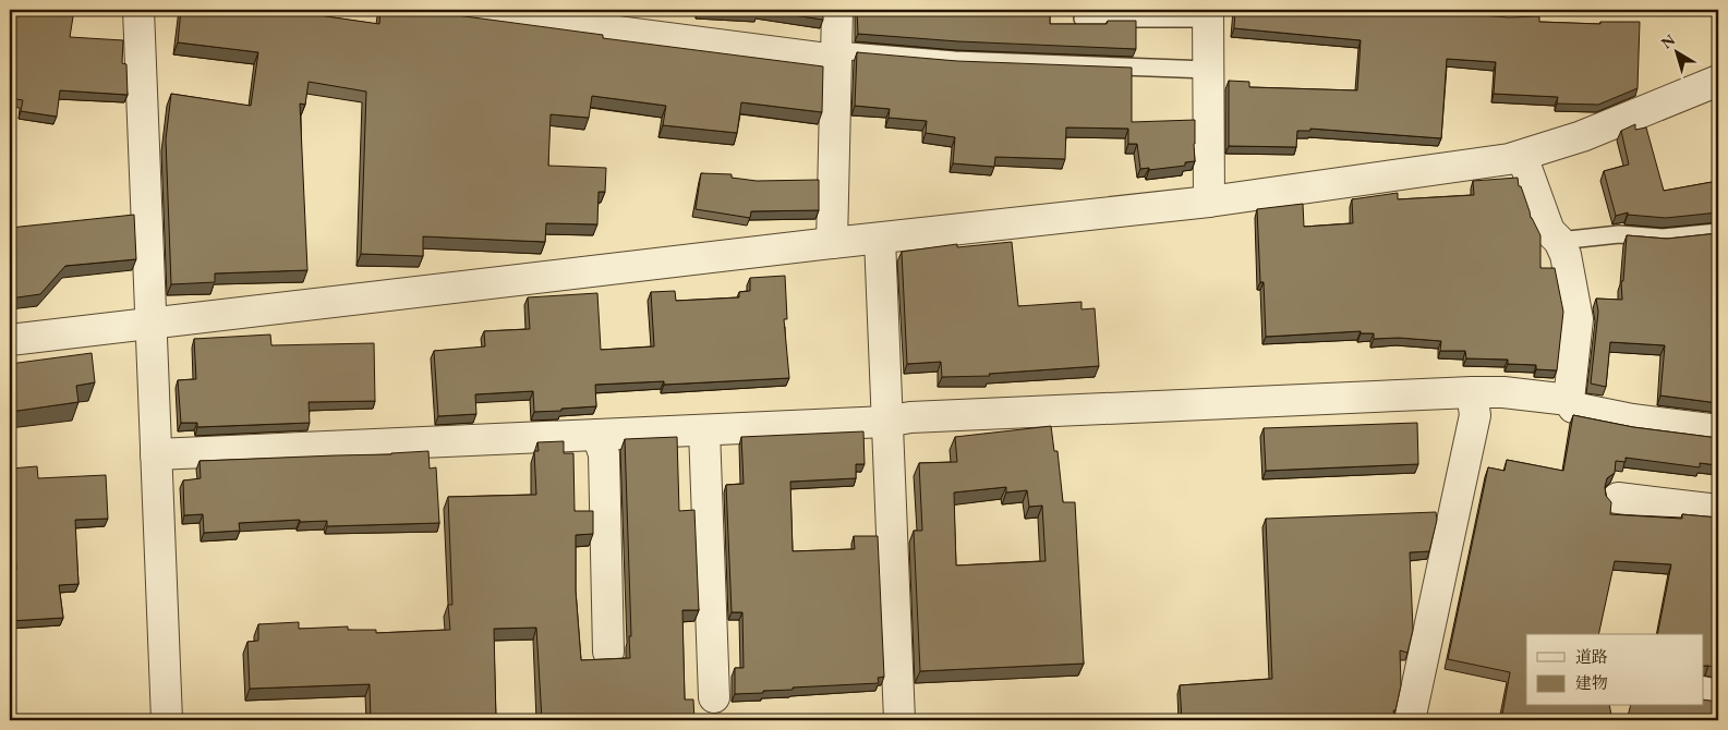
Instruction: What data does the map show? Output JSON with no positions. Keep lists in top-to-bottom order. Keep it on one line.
{"legend":["道路","建物"],"north":"top left"}
